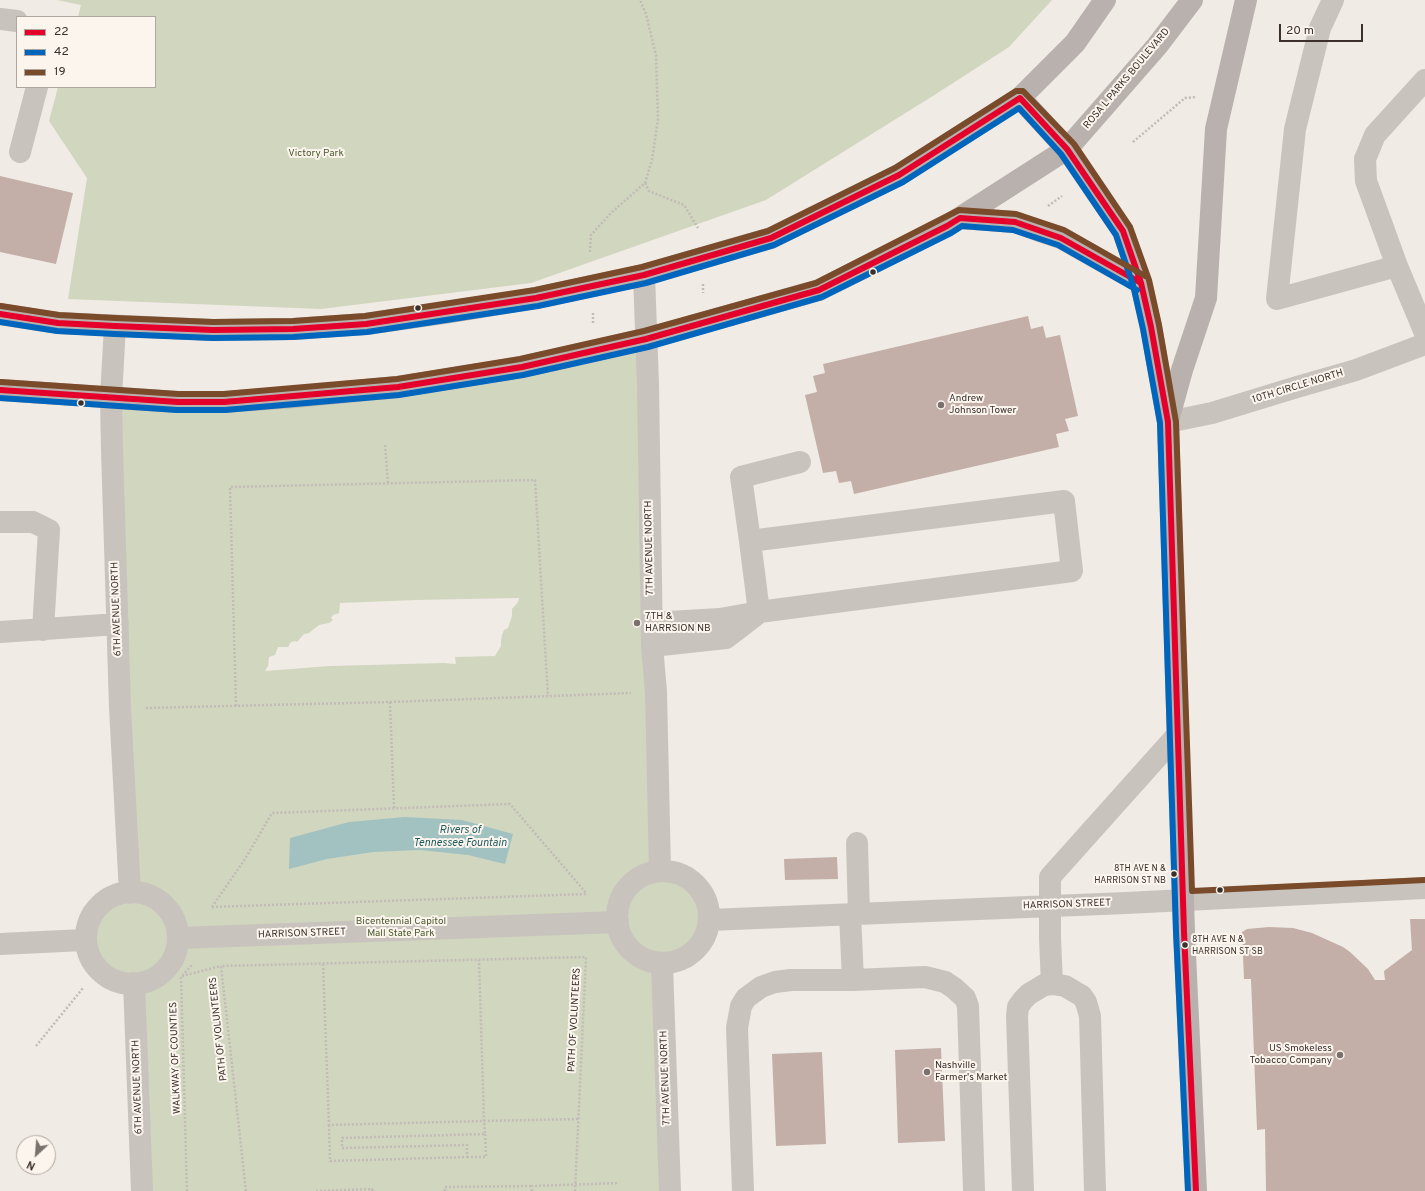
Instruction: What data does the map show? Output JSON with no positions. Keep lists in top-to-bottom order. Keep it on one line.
{"streets":{"main road":["ROSA L PARKS BOULEVARD"],"street":["10TH CIRCLE NORTH","7TH AVENUE NORTH","6TH AVENUE NORTH","HARRISON STREET"],"path":["PATH OF VOLUNTEERS","WALKWAY OF COUNTIES"]},"crossings":[["ROSA L PARKS BOULEVARD","7TH AVENUE NORTH"],["ROSA L PARKS BOULEVARD","6TH AVENUE NORTH"],["7TH AVENUE NORTH","HARRISON STREET"],["6TH AVENUE NORTH","HARRISON STREET"]],"water":["Rivers of Tennessee Fountain"],"parks":["Victory Park","Bicentennial Capitol Mall State Park"],"places":["Andrew Johnson Tower","7TH & HARRSION NB","8TH AVE N & HARRISON ST NB","8TH AVE N & HARRISON ST SB","US Smokeless Tobacco Company","Nashville Farmer's Market"],"lines":["transit line 19","transit line 22","transit line 42"],"legend":["22","42","19"],"scale_bar":"20 m","north":"bottom left"}
